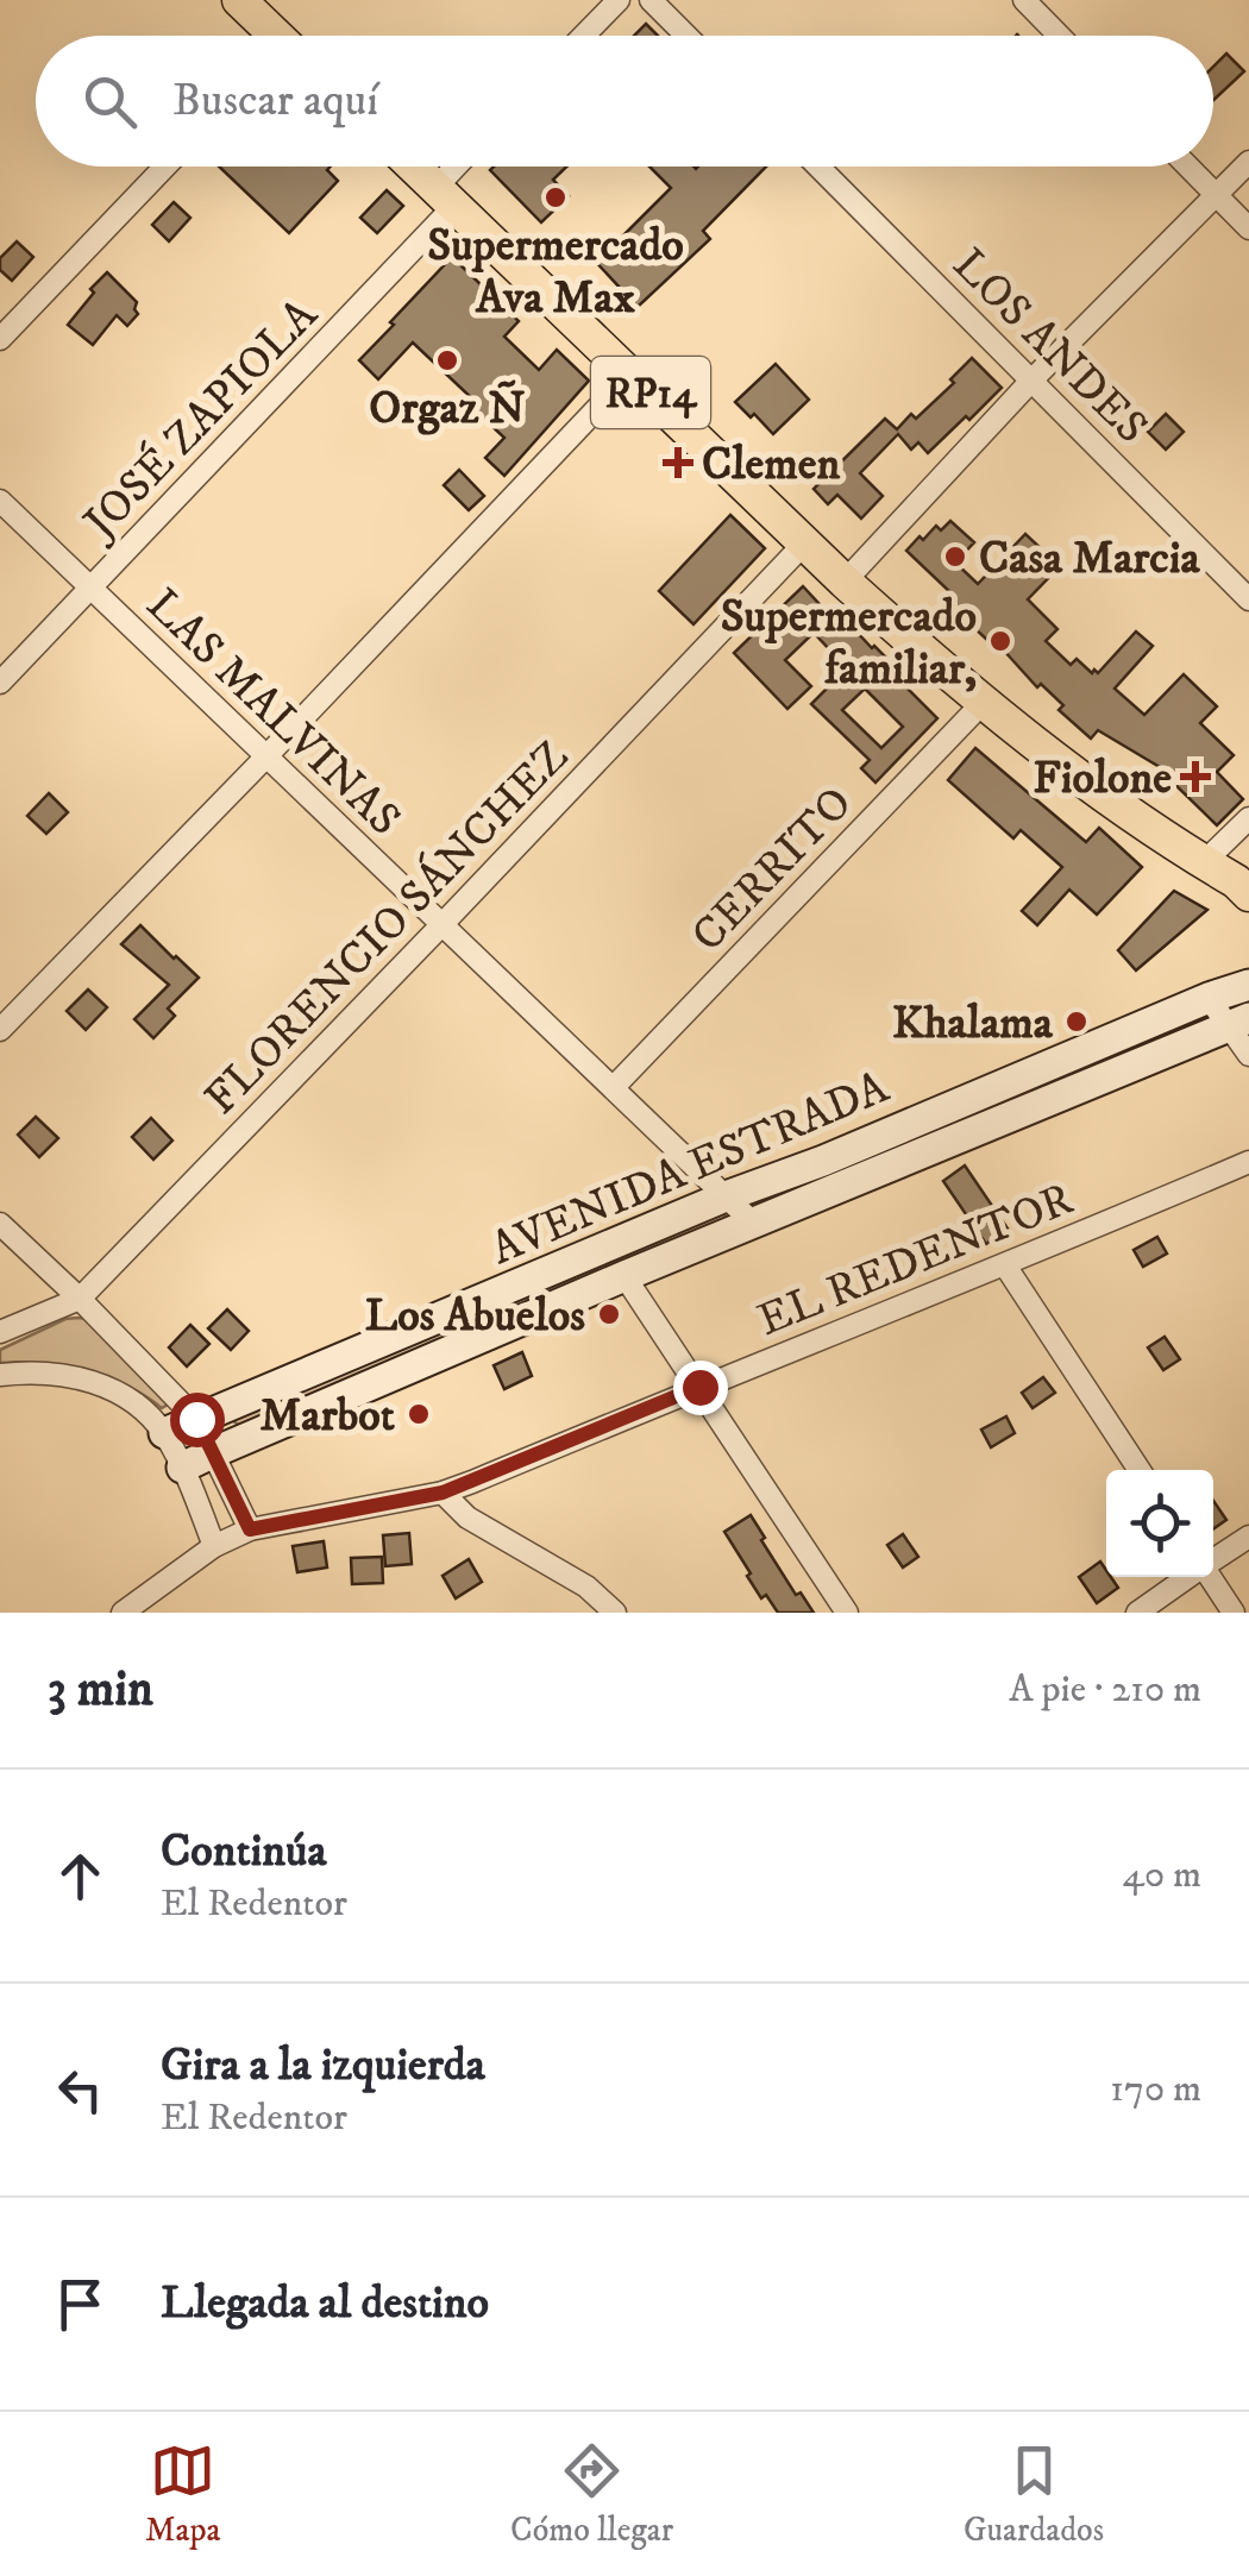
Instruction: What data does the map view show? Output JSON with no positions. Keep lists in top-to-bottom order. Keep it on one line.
{"streets":{"main road":["RP14","AVENIDA ESTRADA"],"street":["LOS ANDES","JOSÉ ZAPIOLA","LAS MALVINAS","CERRITO","FLORENCIO SÁNCHEZ","EL REDENTOR"]},"crossings":[["RP14","JOSÉ ZAPIOLA"],["RP14","CERRITO"],["RP14","FLORENCIO SÁNCHEZ"],["JOSÉ ZAPIOLA","LAS MALVINAS"],["LAS MALVINAS","CERRITO"],["LAS MALVINAS","FLORENCIO SÁNCHEZ"],["LAS MALVINAS","AVENIDA ESTRADA"]],"places":{"other":["Supermercado Ava Max","Orgaz Ñ","Casa Marcia","Supermercado familiar,","Khalama","Los Abuelos","Marbot"],"health":["Clemen","Fiolone"]},"page":{"search":"Buscar aquí","heading":["3 min","A pie · 210 m"],"list":[["Continúa","El Redentor","40 m"],["Gira a la izquierda","El Redentor","170 m"],"Llegada al destino"],"nav":["Mapa","Cómo llegar","Guardados"]}}
